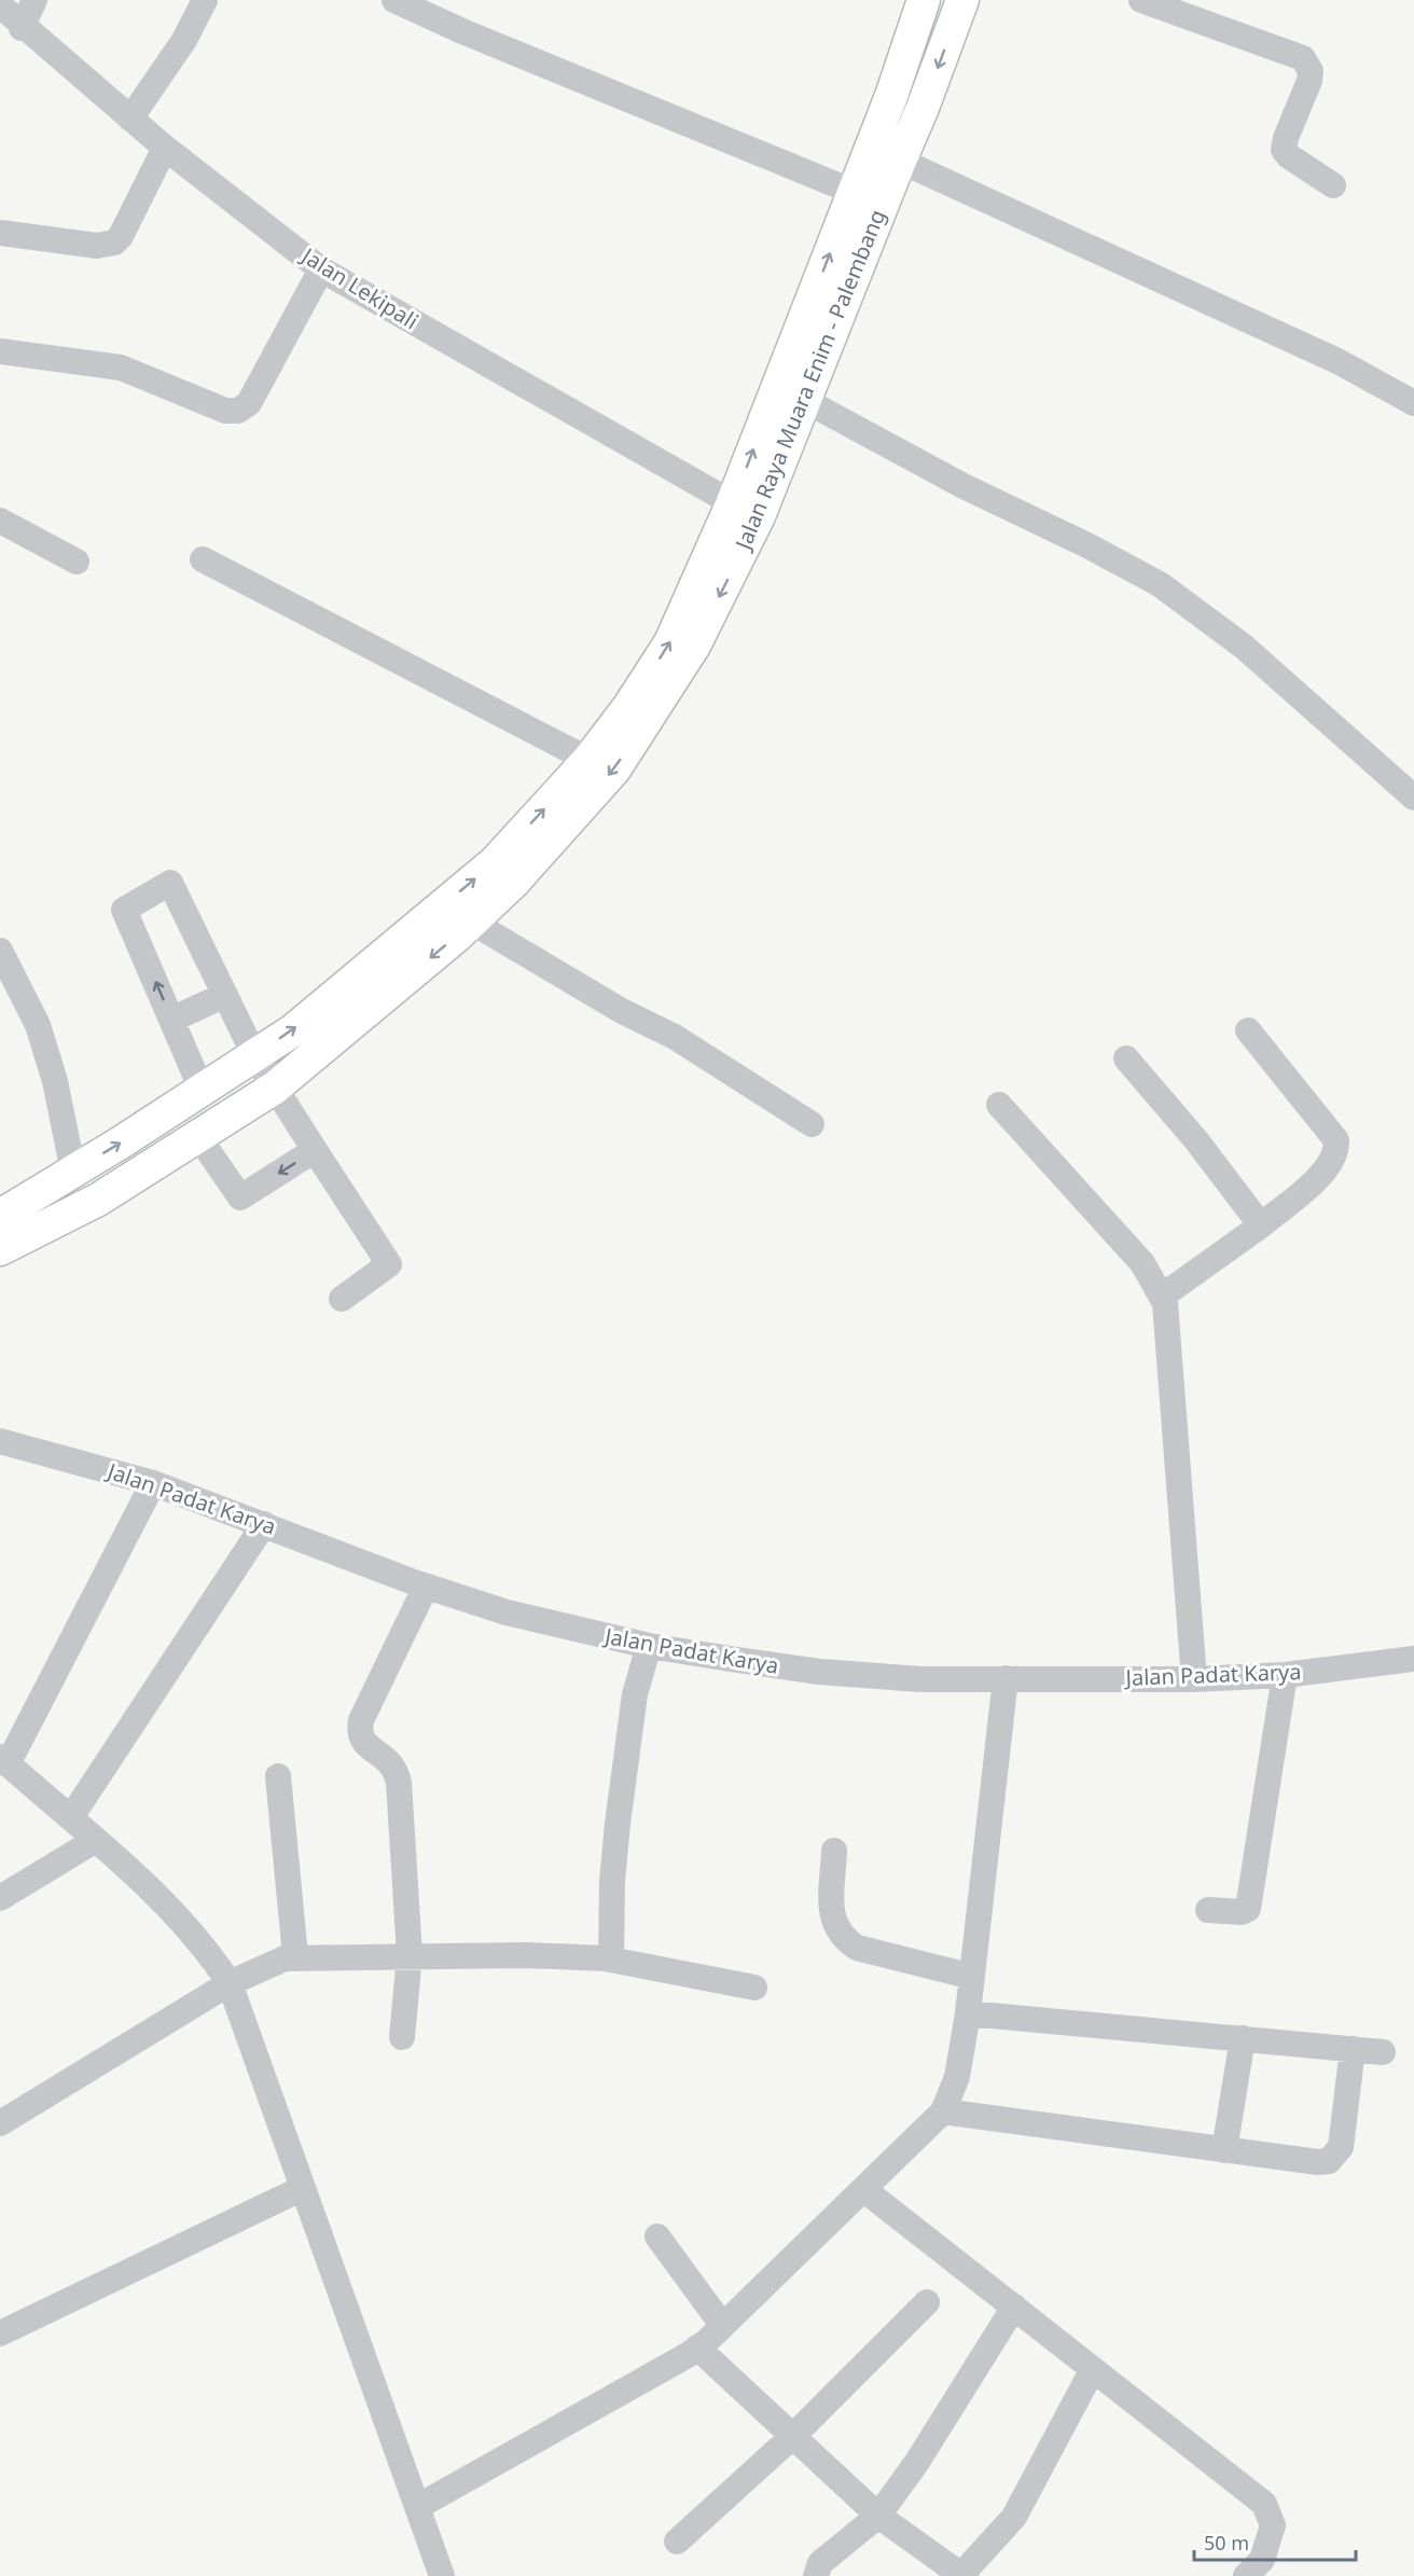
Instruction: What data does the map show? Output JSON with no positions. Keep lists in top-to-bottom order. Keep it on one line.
{"streets":{"main road":["Jalan Raya Muara Enim - Palembang"],"street":["Jalan Lekipali","Jalan Padat Karya"]},"crossings":[["Jalan Lekipali","Jalan Raya Muara Enim - Palembang"]],"scale_bar":"50 m"}
